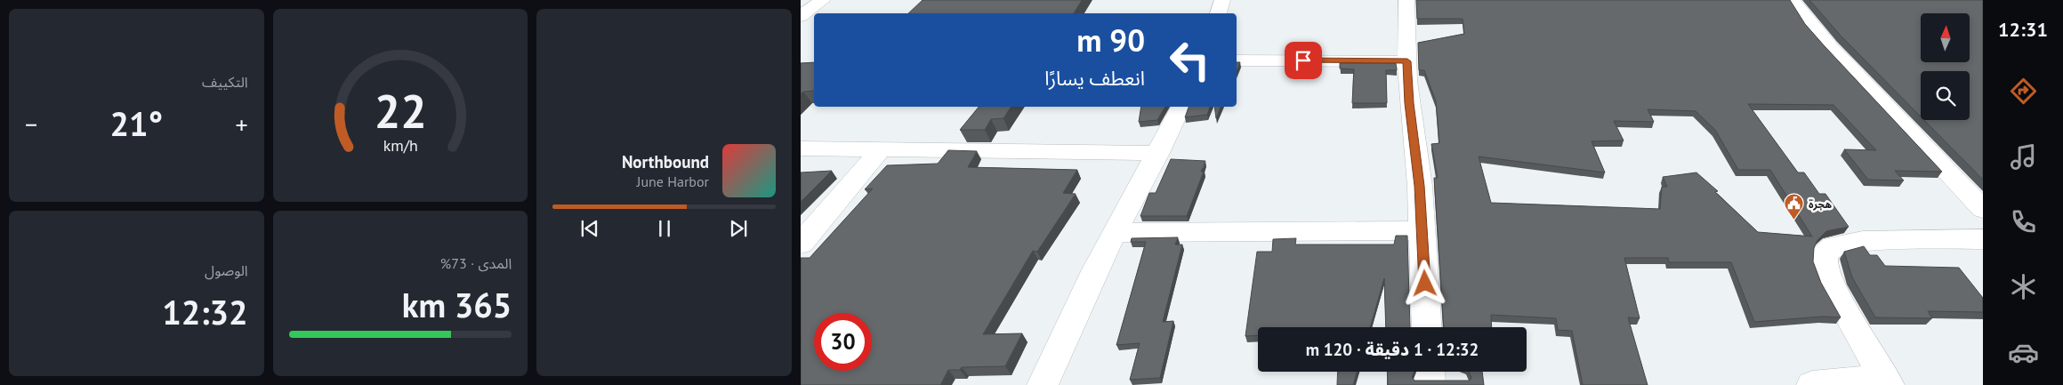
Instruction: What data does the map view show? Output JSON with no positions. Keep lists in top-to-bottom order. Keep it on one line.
{"places":{"public building":["هجرة"]},"north":"top","page":{"tabs":"12:31","tile":["التكييف",["المدى · 73%","365 km"],["الوصول","12:32"]],"turn":["90 m","انعطف يسارًا"],"heat":["−","21°","+"],"song":["Northbound","June Harbor"],"limit":"30","trip":"12:32 · 1 دقيقة · 120 m","gauge":["22","km/h"]}}
